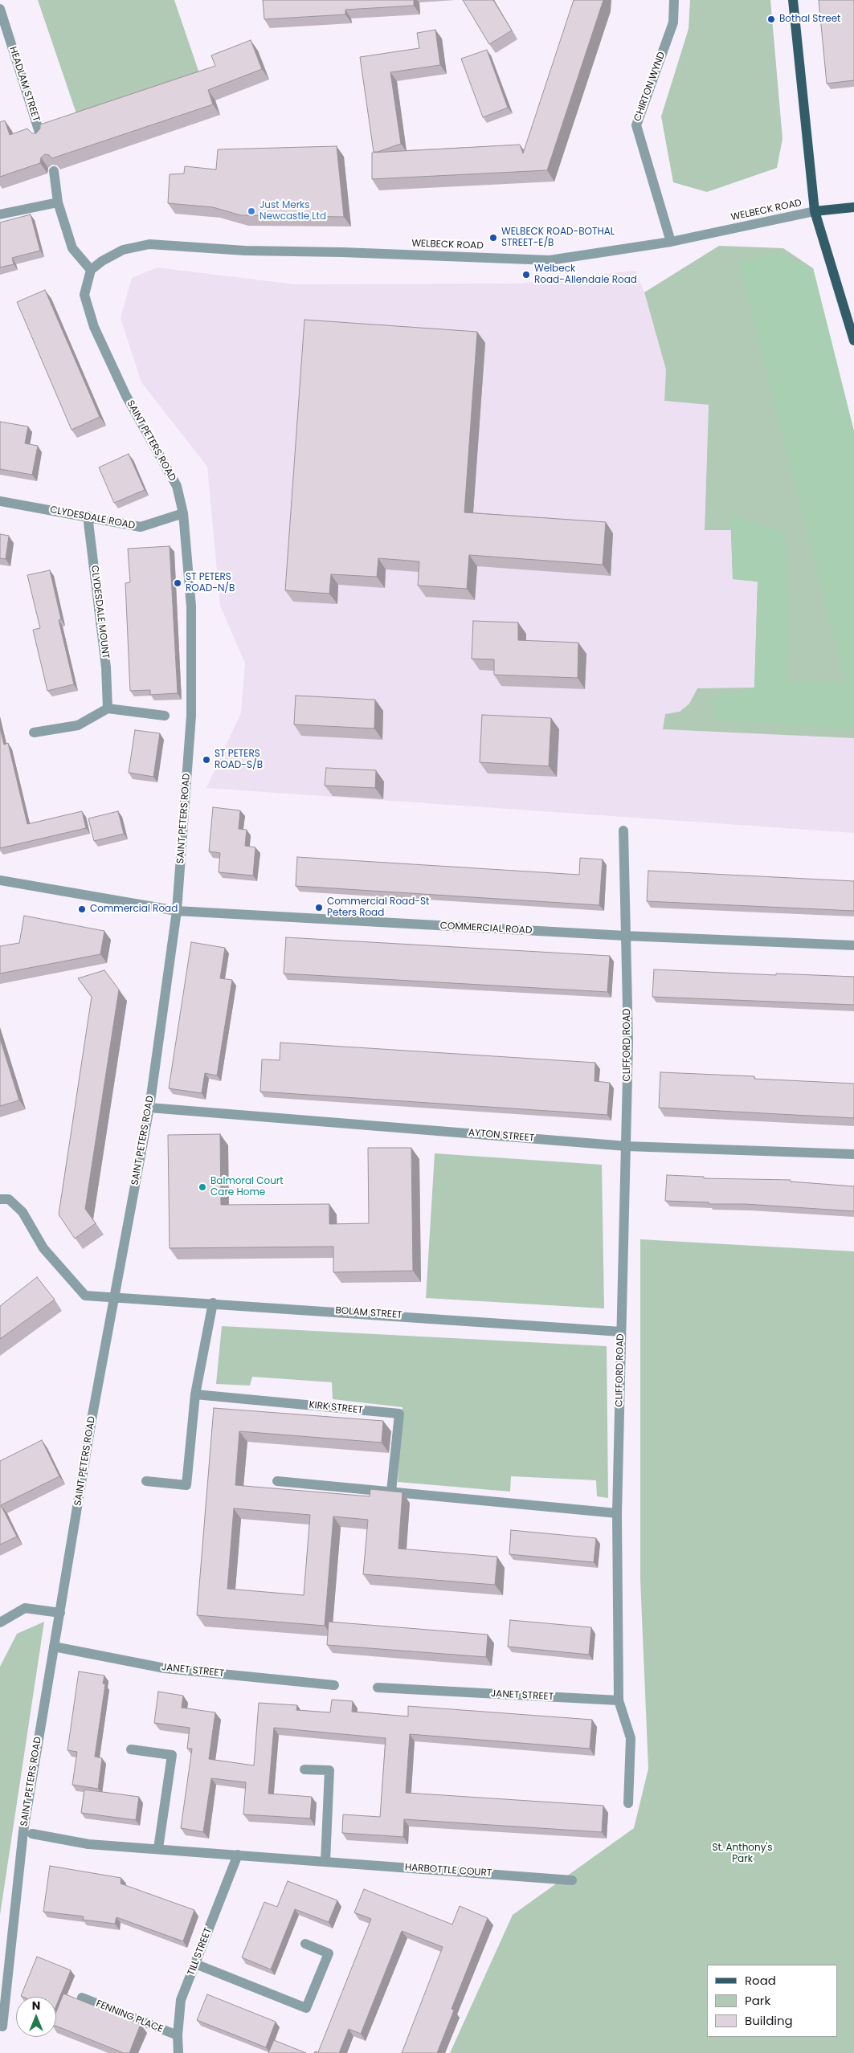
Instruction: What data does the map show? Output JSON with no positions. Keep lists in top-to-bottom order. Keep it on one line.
{"streets":{"main road":["WELBECK ROAD"],"street":["HEADLAM STREET","CHIRTON WYND","SAINT PETERS ROAD","CLYDESDALE ROAD","CLYDESDALE MOUNT","COMMERCIAL ROAD","CLIFFORD ROAD","AYTON STREET","BOLAM STREET","KIRK STREET","JANET STREET","HARBOTTLE COURT","TILL STREET","FENNING PLACE"]},"crossings":[["CHIRTON WYND","WELBECK ROAD"],["WELBECK ROAD","SAINT PETERS ROAD"],["SAINT PETERS ROAD","CLYDESDALE ROAD"],["SAINT PETERS ROAD","COMMERCIAL ROAD"],["SAINT PETERS ROAD","AYTON STREET"],["SAINT PETERS ROAD","BOLAM STREET"],["SAINT PETERS ROAD","JANET STREET"],["CLYDESDALE ROAD","CLYDESDALE MOUNT"],["COMMERCIAL ROAD","CLIFFORD ROAD"],["CLIFFORD ROAD","AYTON STREET"],["CLIFFORD ROAD","BOLAM STREET"],["CLIFFORD ROAD","JANET STREET"],["HARBOTTLE COURT","TILL STREET"],["TILL STREET","FENNING PLACE"]],"parks":["St. Anthony's Park"],"places":["Bothal Street","Just Merks Newcastle Ltd","WELBECK ROAD-BOTHAL STREET-E/B","Welbeck Road-Allendale Road","ST PETERS ROAD-N/B","ST PETERS ROAD-S/B","Commercial Road-St Peters Road","Commercial Road","Balmoral Court Care Home"],"legend":["Road","Park","Building"],"north":"top"}
